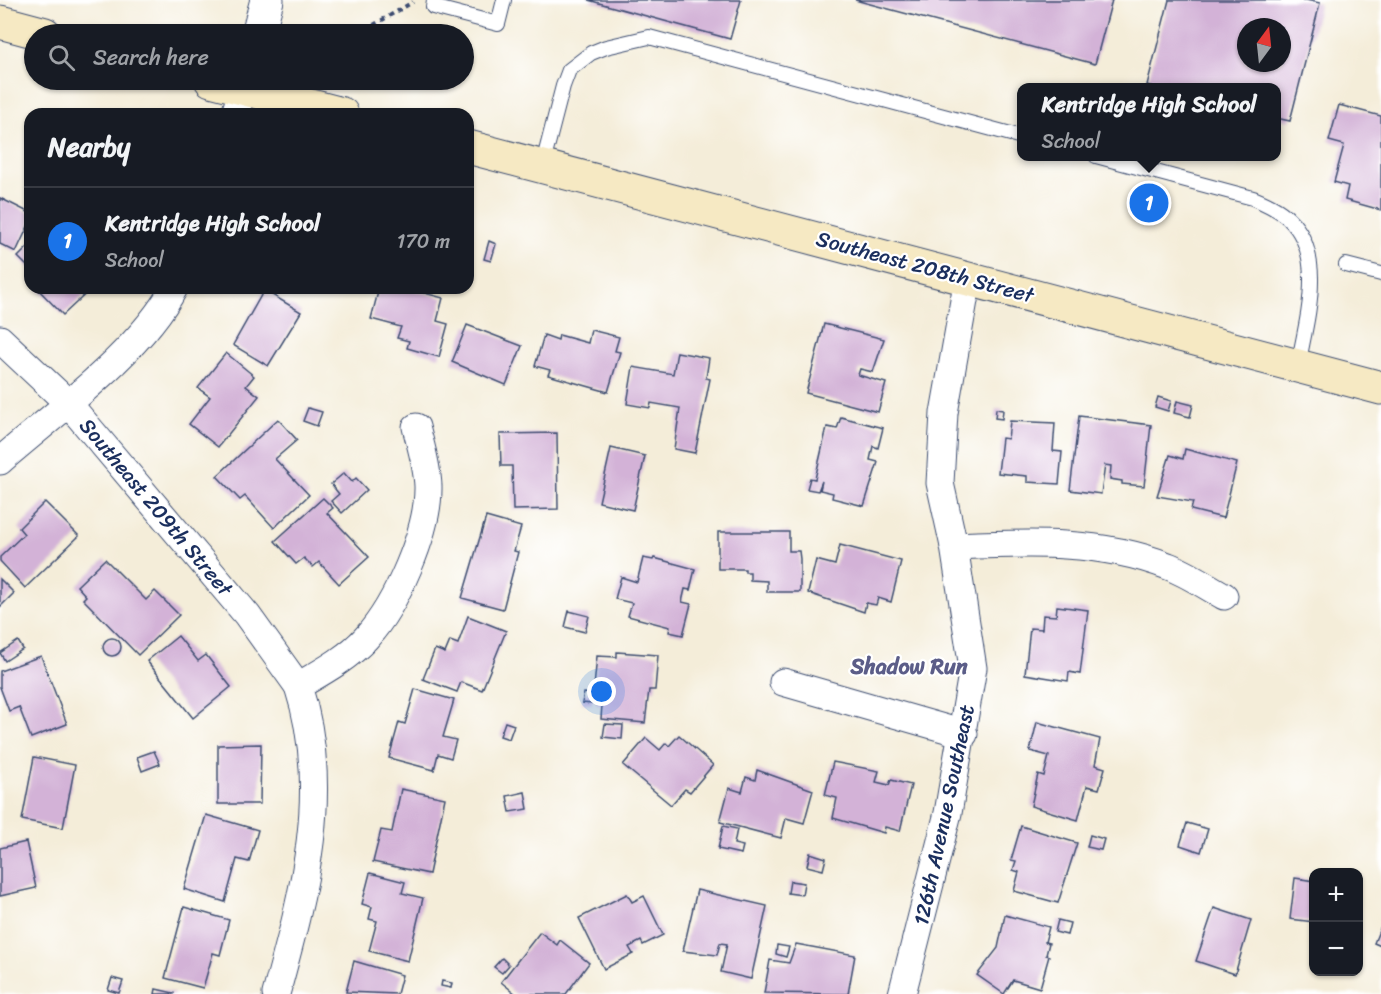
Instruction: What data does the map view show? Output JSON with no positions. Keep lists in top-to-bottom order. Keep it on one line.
{"streets":{"main road":["Southeast 208th Street"],"street":["Southeast 209th Street","126th Avenue Southeast"]},"crossings":[["Southeast 208th Street","126th Avenue Southeast"]],"districts":["Shadow Run"],"north":"top","page":{"search":"Search here","popup":["Kentridge High School","School"],"heading":"Nearby","pins":"1","list":[{"mark":"1","name":"Kentridge High School","note":"School","value":"170 m"}],"map_buttons":["+","−"]}}
